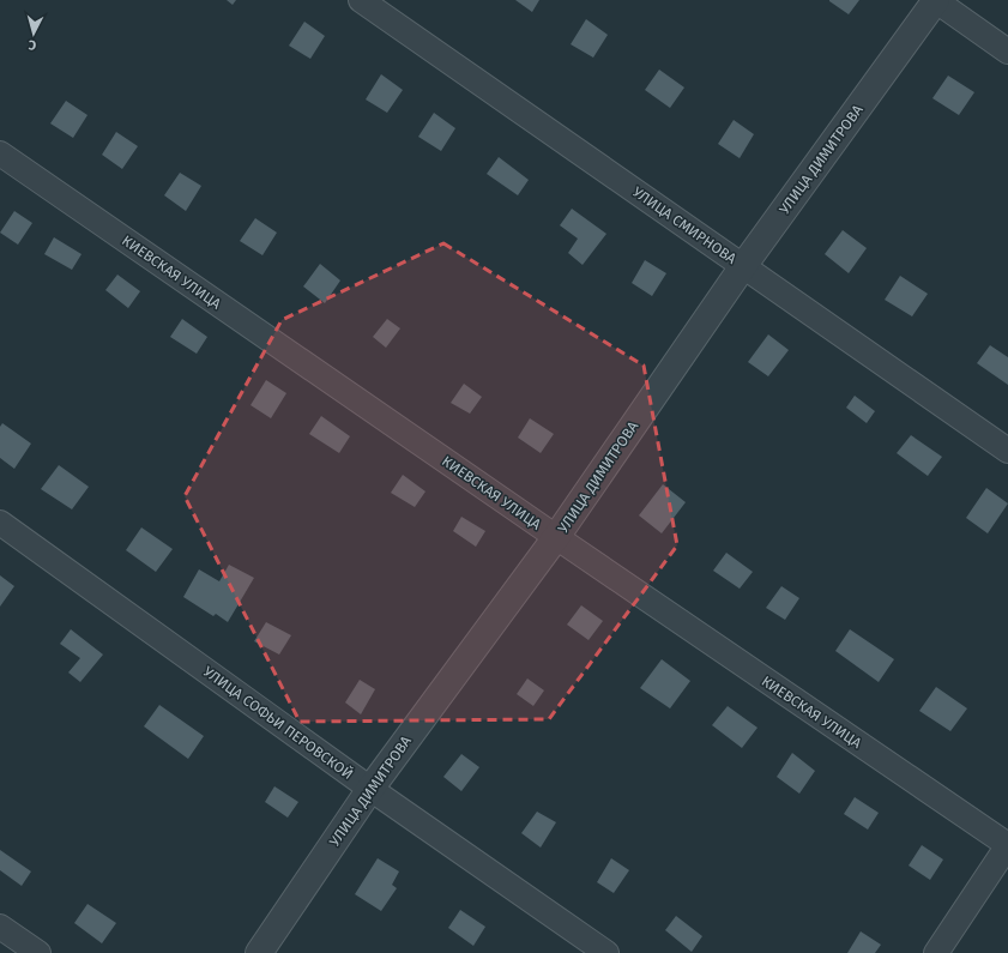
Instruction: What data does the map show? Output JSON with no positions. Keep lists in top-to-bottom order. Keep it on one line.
{"streets":{"street":["УЛИЦА ДИМИТРОВА","УЛИЦА СМИРНОВА","КИЕВСКАЯ УЛИЦА","УЛИЦА СОФЬИ ПЕРОВСКОЙ"]},"crossings":[["УЛИЦА ДИМИТРОВА","УЛИЦА СМИРНОВА"],["УЛИЦА ДИМИТРОВА","КИЕВСКАЯ УЛИЦА"],["УЛИЦА ДИМИТРОВА","УЛИЦА СОФЬИ ПЕРОВСКОЙ"]],"north":"bottom"}
